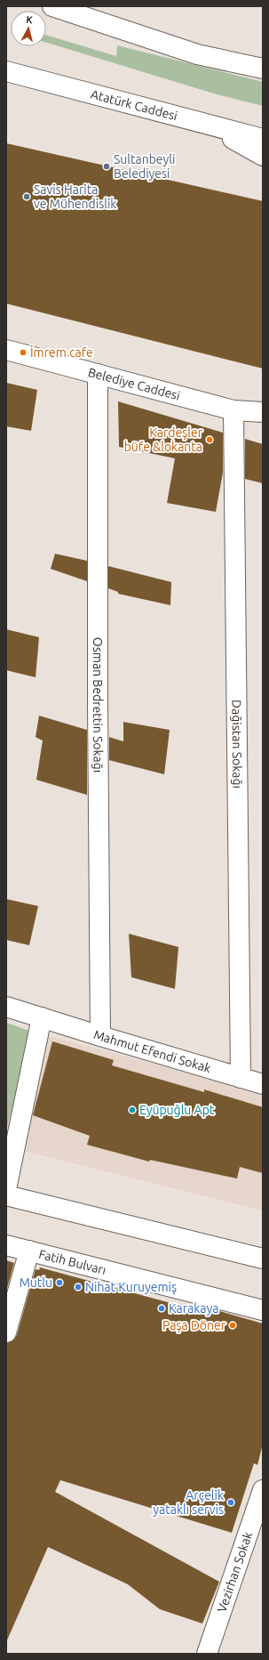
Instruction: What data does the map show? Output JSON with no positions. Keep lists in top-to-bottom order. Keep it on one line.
{"streets":{"main road":["Atatürk Caddesi","Belediye Caddesi","Osman Bedrettin Sokağı","Dağistan Sokağı","Mahmut Efendi Sokak","Fatih Bulvarı","Vezirhan Sokak"]},"crossings":[["Belediye Caddesi","Osman Bedrettin Sokağı"],["Belediye Caddesi","Dağistan Sokağı"],["Osman Bedrettin Sokağı","Mahmut Efendi Sokak"],["Dağistan Sokağı","Mahmut Efendi Sokak"]],"places":["Sultanbeyli Belediyesi","Savis Harita ve Mühendislik","İmrem cafe","Kardeşler büfe &lokanta","Eyüpuğlu Apt","Mutlu","Nihat Kuruyemiş","Karakaya","Paşa Döner","Arçelik yataklı servis"],"north":"top"}
